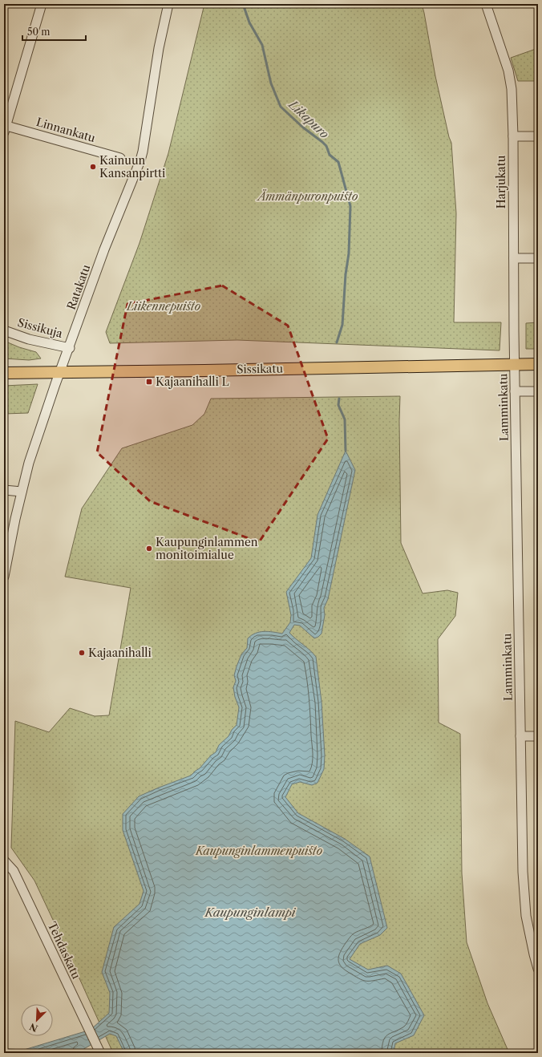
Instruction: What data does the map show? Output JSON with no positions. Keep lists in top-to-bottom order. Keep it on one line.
{"streets":{"main road":["Sissikatu"],"street":["Linnankatu","Harjukatu","Ratakatu","Sissikuja","Lamminkatu","Tehdaskatu"]},"crossings":[["Harjukatu","Sissikatu"],["Harjukatu","Lamminkatu"],["Ratakatu","Sissikuja"],["Ratakatu","Sissikatu"],["Sissikatu","Lamminkatu"]],"water":["Likapuro","Kaupunginlampi"],"parks":["Ämmänpuronpuisto","Liikennepuisto","Kaupunginlammenpuisto"],"places":{"other":["Kainuun Kansanpirtti","Kaupunginlammen monitoimialue","Kajaanihalli"],"transit":["Kajaanihalli L"]},"scale_bar":"50 m","north":"bottom left"}
